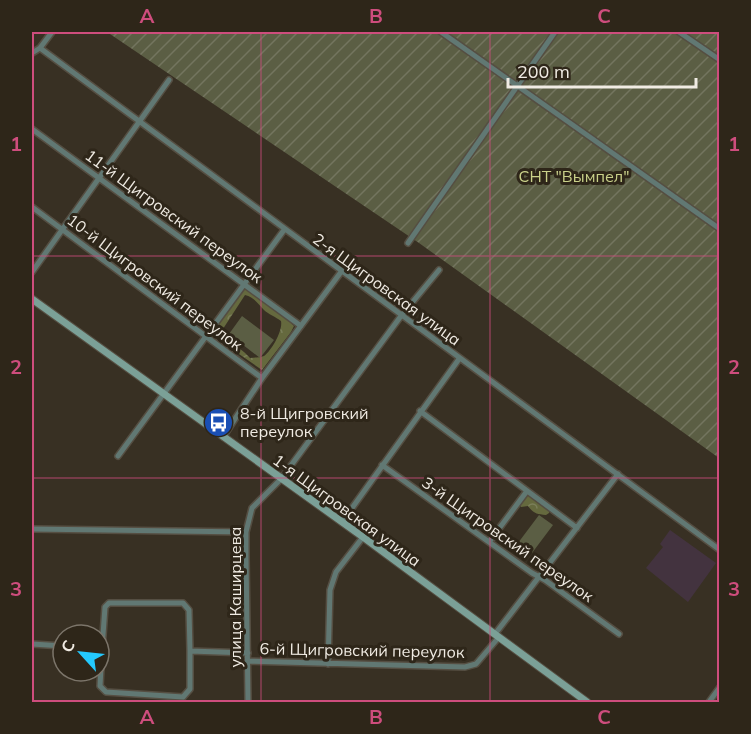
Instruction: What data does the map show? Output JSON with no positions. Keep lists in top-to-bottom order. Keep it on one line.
{"streets":{"street":["11-й Щигровский переулок","10-й Щигровский переулок","2-я Щигровская улица","1-я Щигровская улица","3-й Щигровский переулок","улица Каширцева","6-й Щигровский переулок"]},"crossings":[["2-я Щигровская улица","улица Каширцева"],["2-я Щигровская улица","6-й Щигровский переулок"],["1-я Щигровская улица","улица Каширцева"],["1-я Щигровская улица","6-й Щигровский переулок"],["3-й Щигровский переулок","6-й Щигровский переулок"],["улица Каширцева","6-й Щигровский переулок"]],"parks":["СНТ \"Вымпел\""],"places":{"bus stop":["8-й Щигровский переулок"]},"scale_bar":"200 m","north":"top left","grid":{"columns":["A","B","C"],"rows":["1","2","3"]}}
